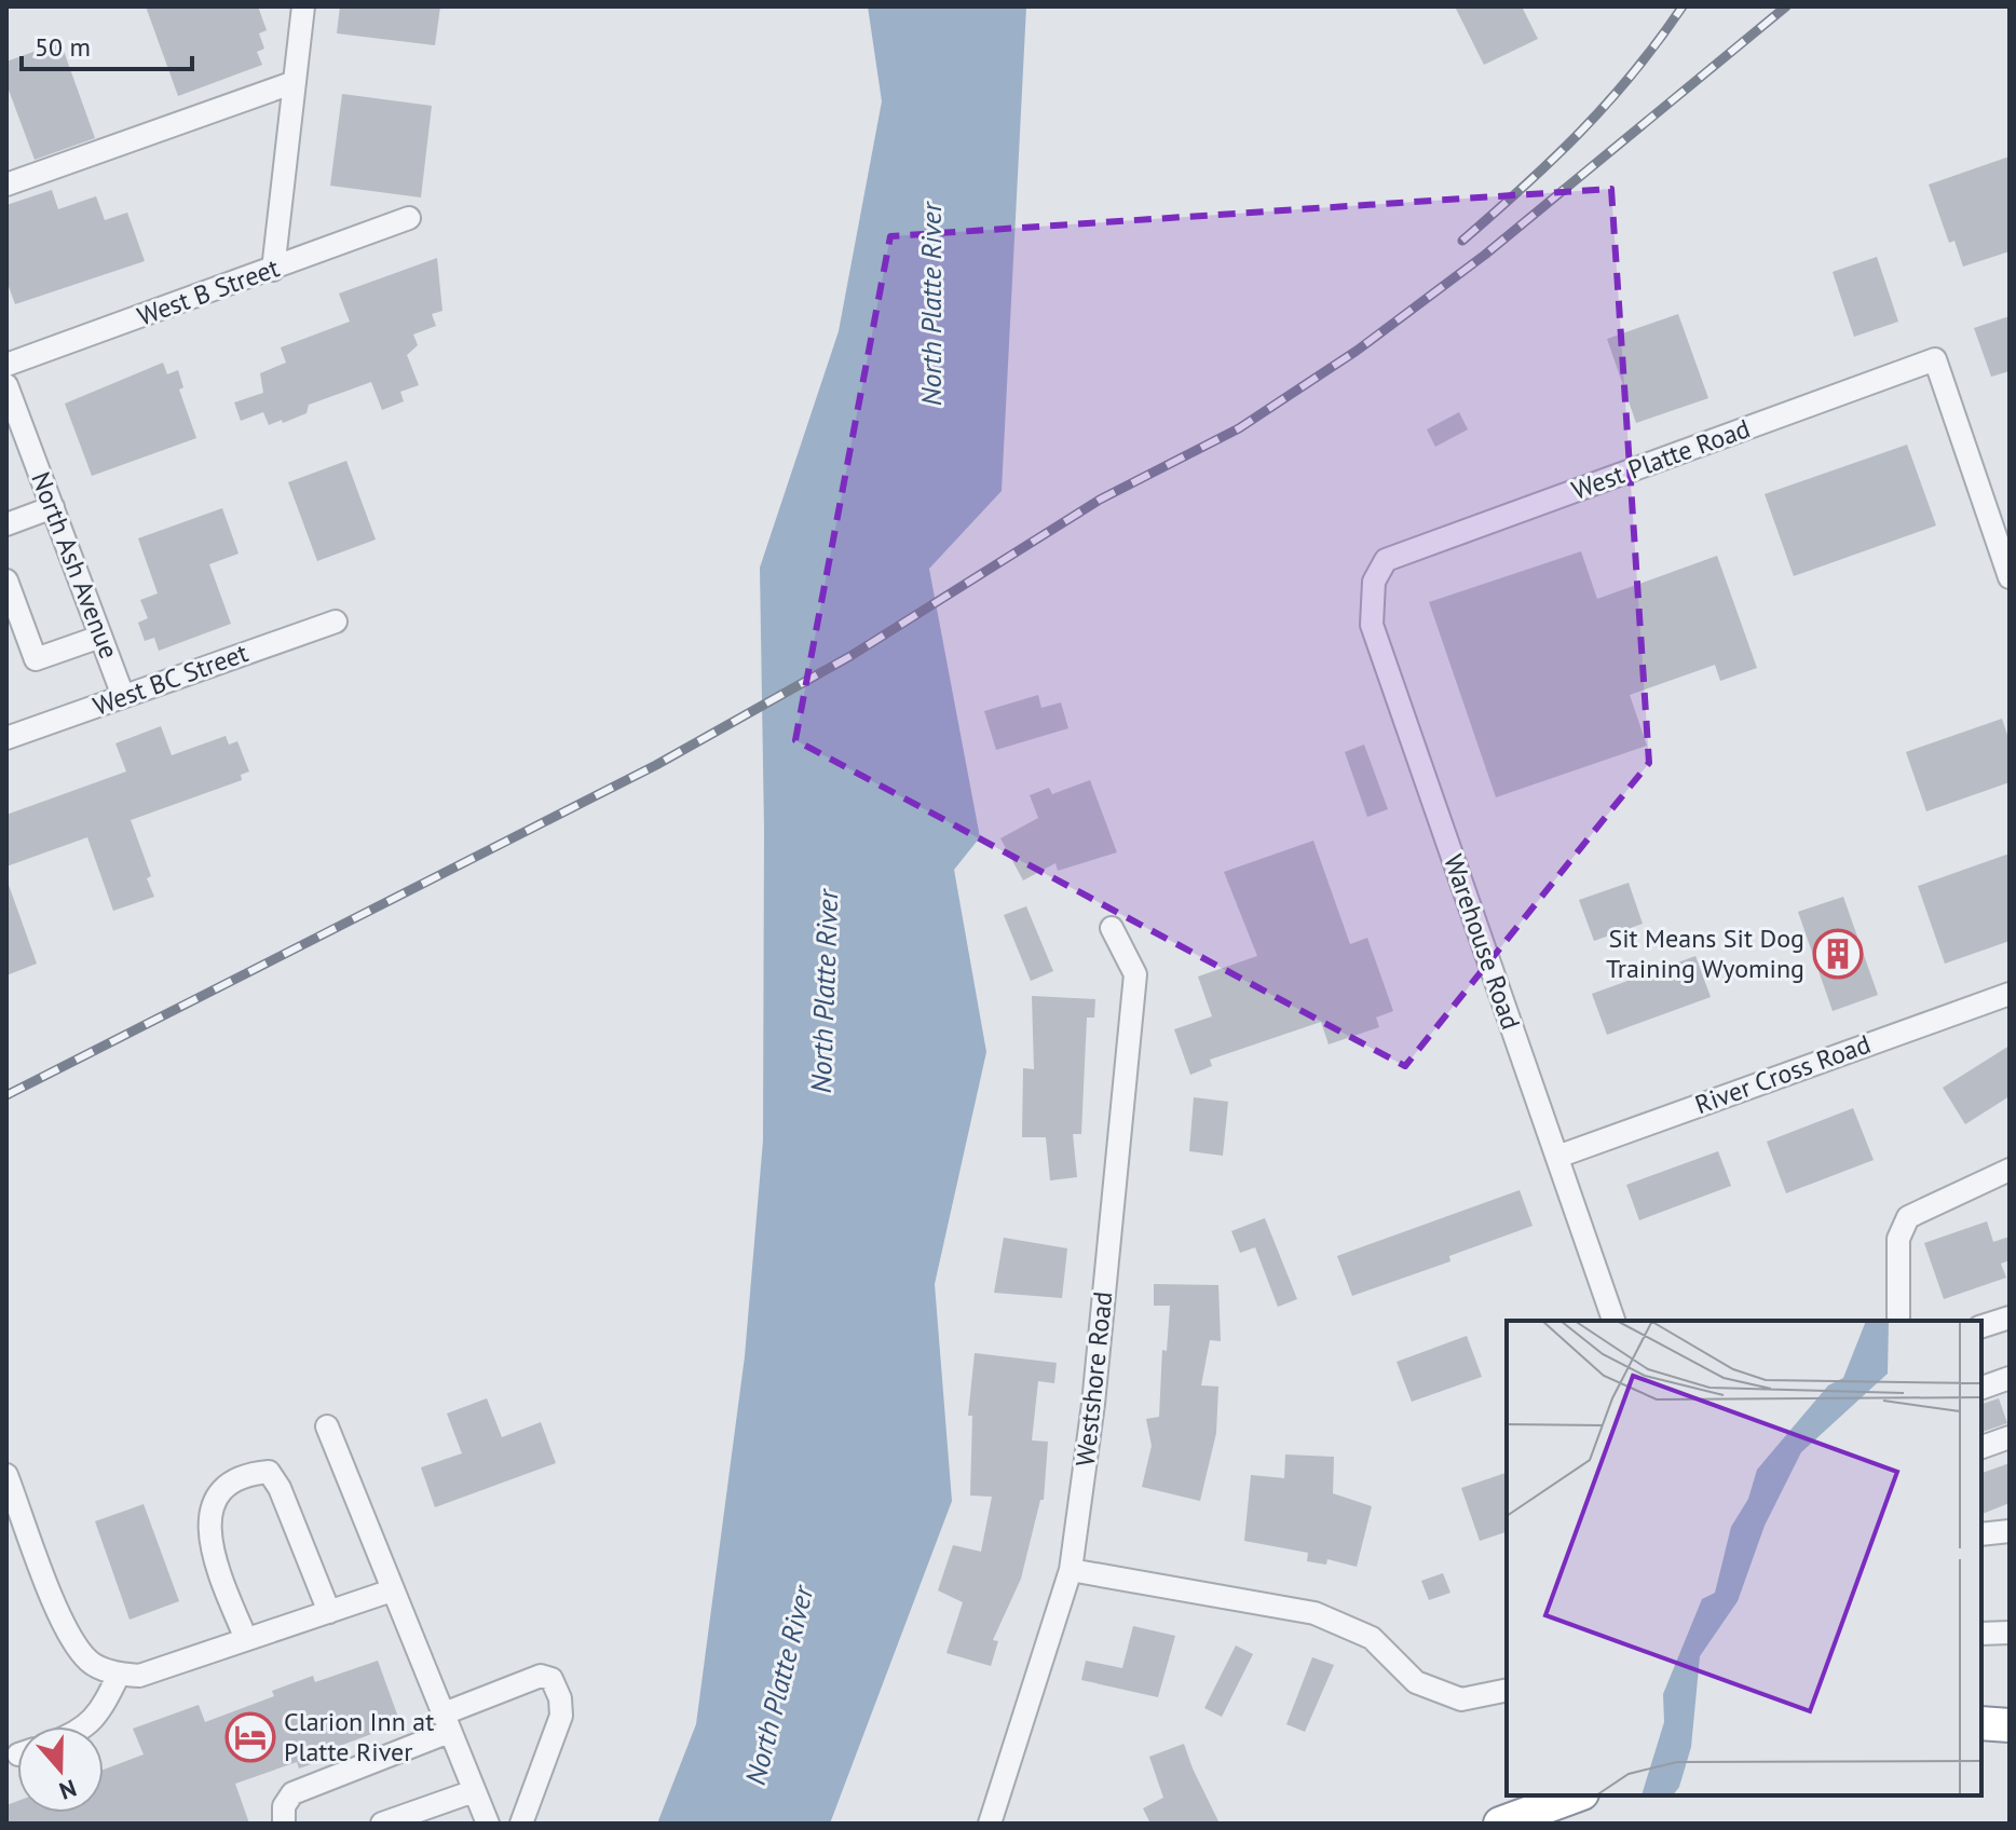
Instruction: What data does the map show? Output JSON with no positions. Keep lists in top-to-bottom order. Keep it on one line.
{"streets":{"street":["West B Street","West Platte Road","North Ash Avenue","West BC Street","Warehouse Road","River Cross Road","Westshore Road"]},"crossings":[["West Platte Road","Warehouse Road"],["North Ash Avenue","West BC Street"],["Warehouse Road","River Cross Road"]],"water":["North Platte River"],"places":{"building":["Sit Means Sit Dog Training Wyoming"],"hotel":["Clarion Inn at Platte River"]},"scale_bar":"50 m","north":"bottom"}
